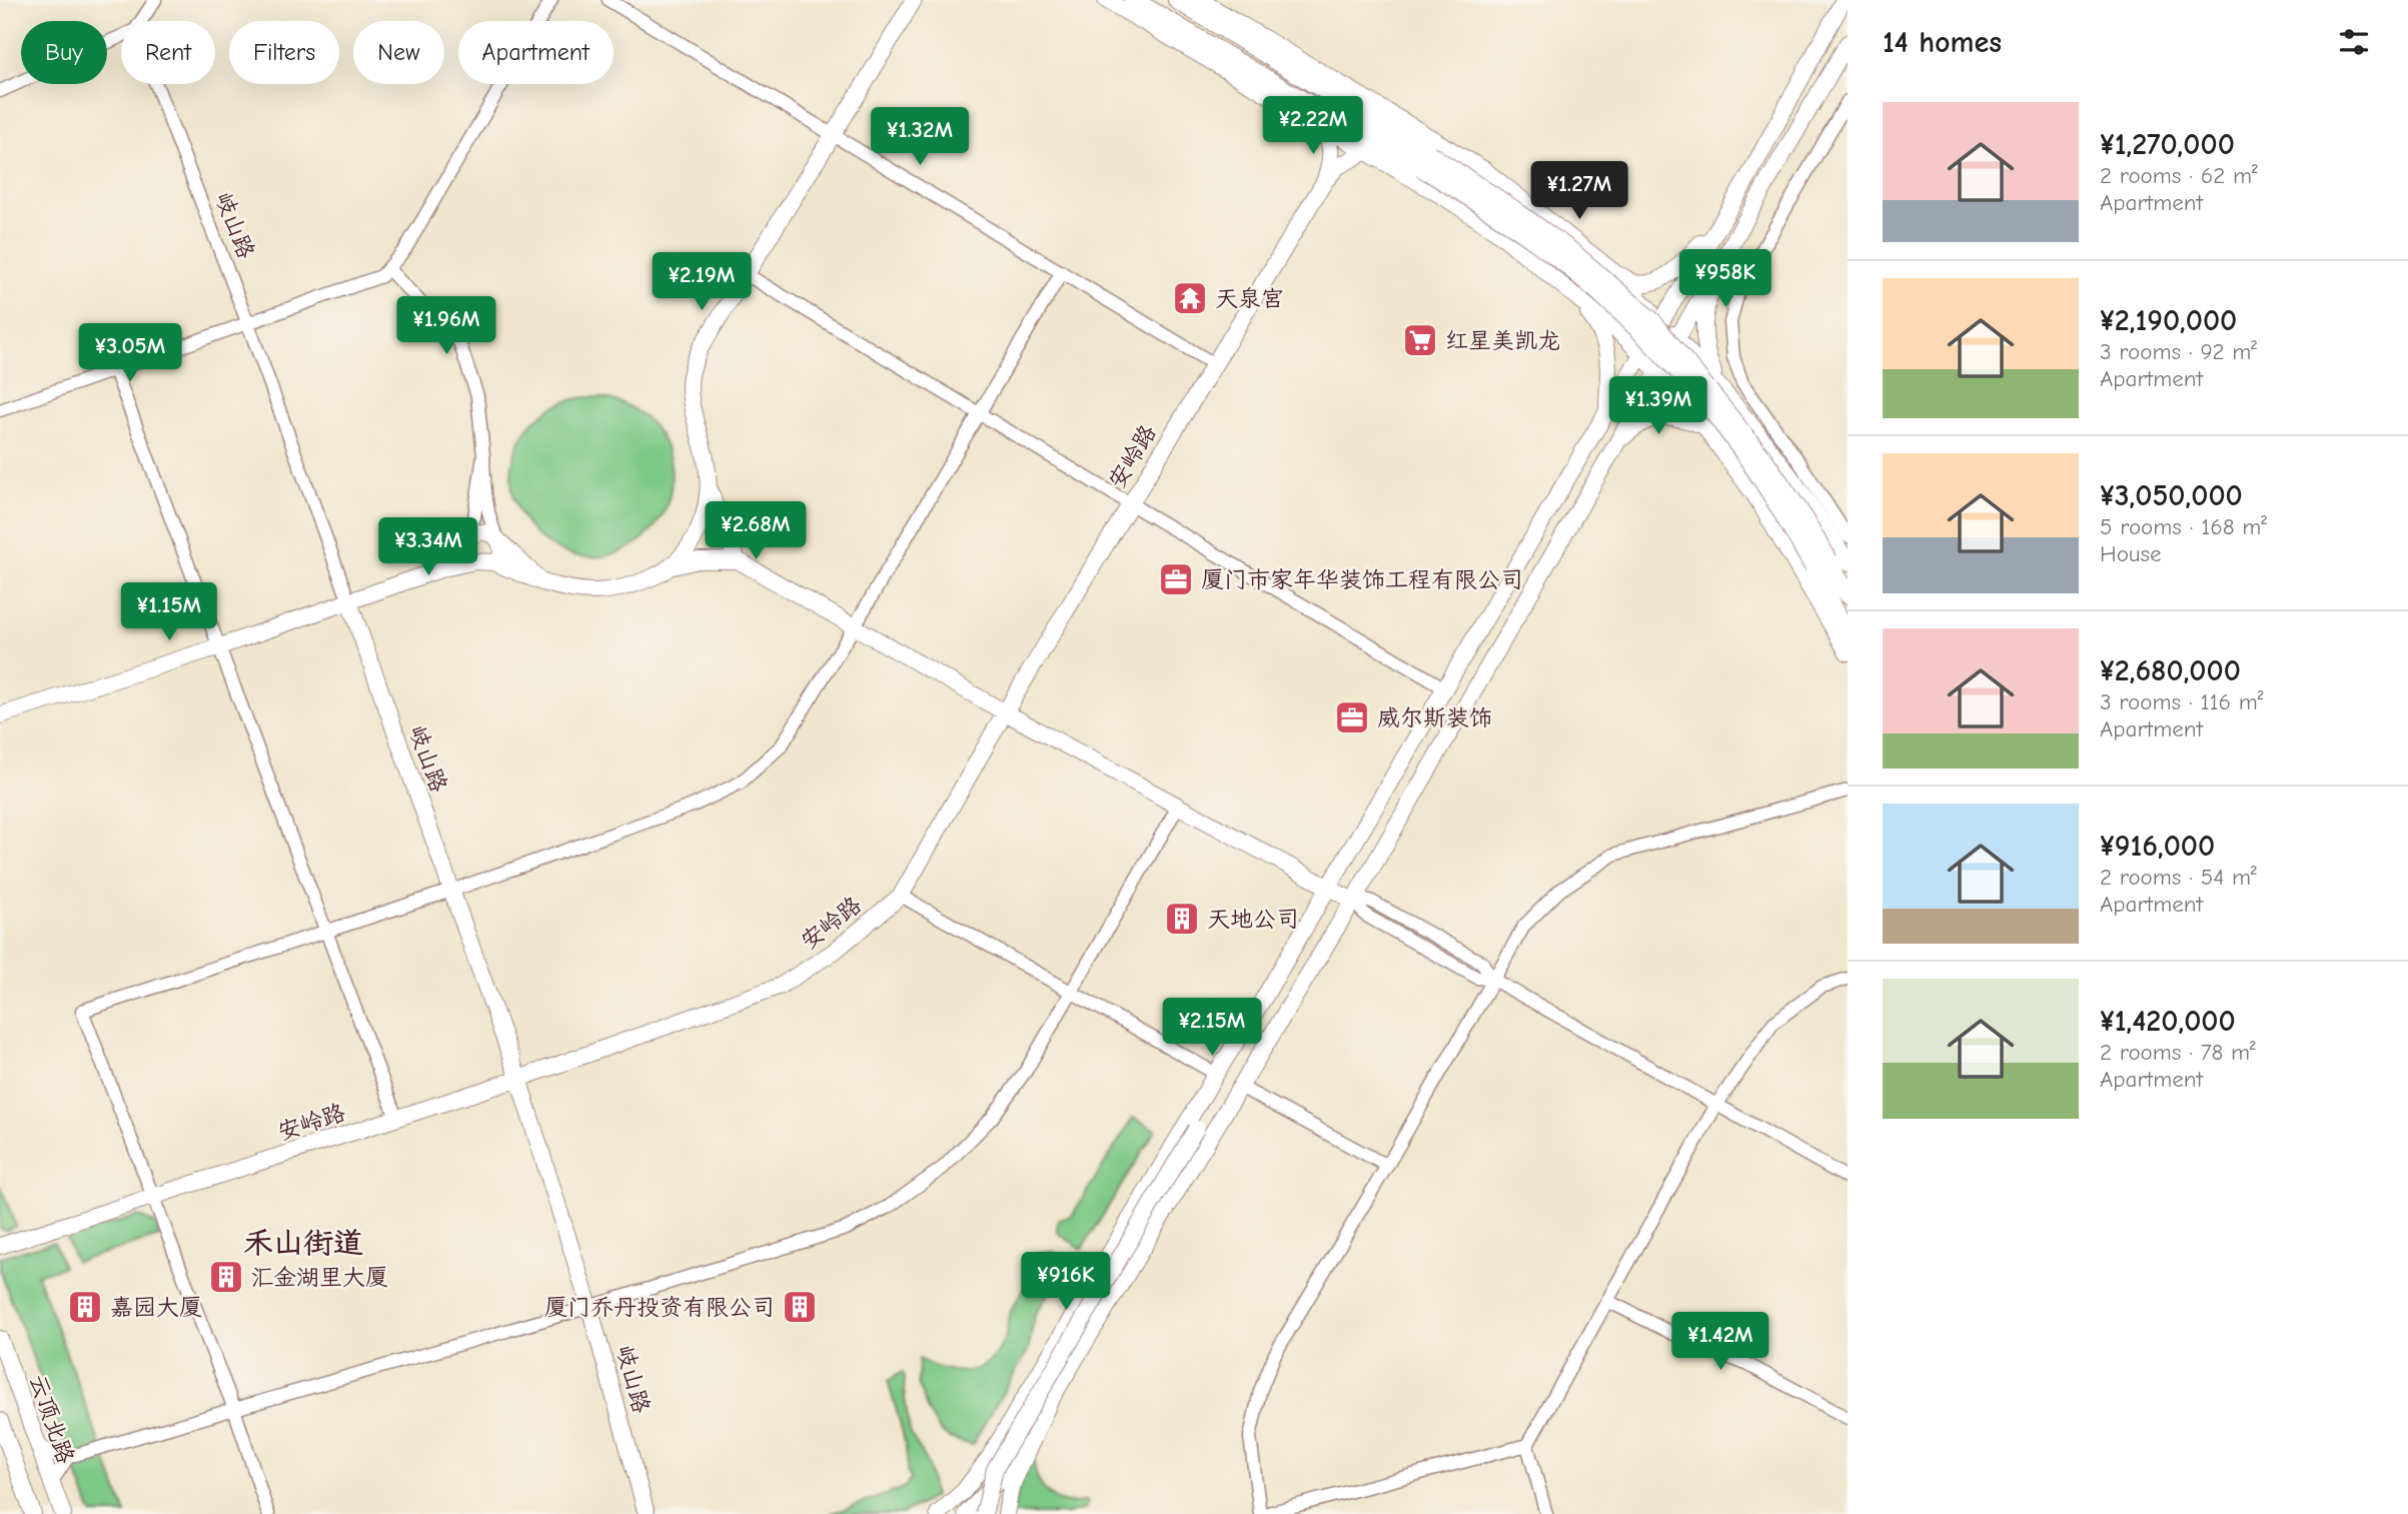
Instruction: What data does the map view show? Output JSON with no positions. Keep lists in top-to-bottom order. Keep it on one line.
{"streets":{"main road":["岐山路","安岭路","云顶北路"]},"crossings":[["岐山路","安岭路"]],"districts":["禾山街道"],"places":{"temple":["天泉宫"],"supermarket":["红星美凯龙"],"office":["厦门市家年华装饰工程有限公司","威尔斯装饰"],"building":["天地公司","汇金湖里大厦","嘉园大厦","厦门乔丹投资有限公司"]},"page":{"heading":"14 homes","chip":["Buy","Rent","Filters","New","Apartment"],"list":[{"name":"¥1,270,000","note":"2 rooms · 62 m² · Apartment"},{"name":"¥2,190,000","note":"3 rooms · 92 m² · Apartment"},{"name":"¥3,050,000","note":"5 rooms · 168 m² · House"},{"name":"¥2,680,000","note":"3 rooms · 116 m² · Apartment"},{"name":"¥916,000","note":"2 rooms · 54 m² · Apartment"},{"name":"¥1,420,000","note":"2 rooms · 78 m² · Apartment"}],"price":["¥2.22M","¥1.32M","¥1.27M","¥958K","¥2.19M","¥1.96M","¥3.05M","¥1.39M","¥2.68M","¥3.34M","¥1.15M","¥2.15M","¥916K","¥1.42M"]}}
